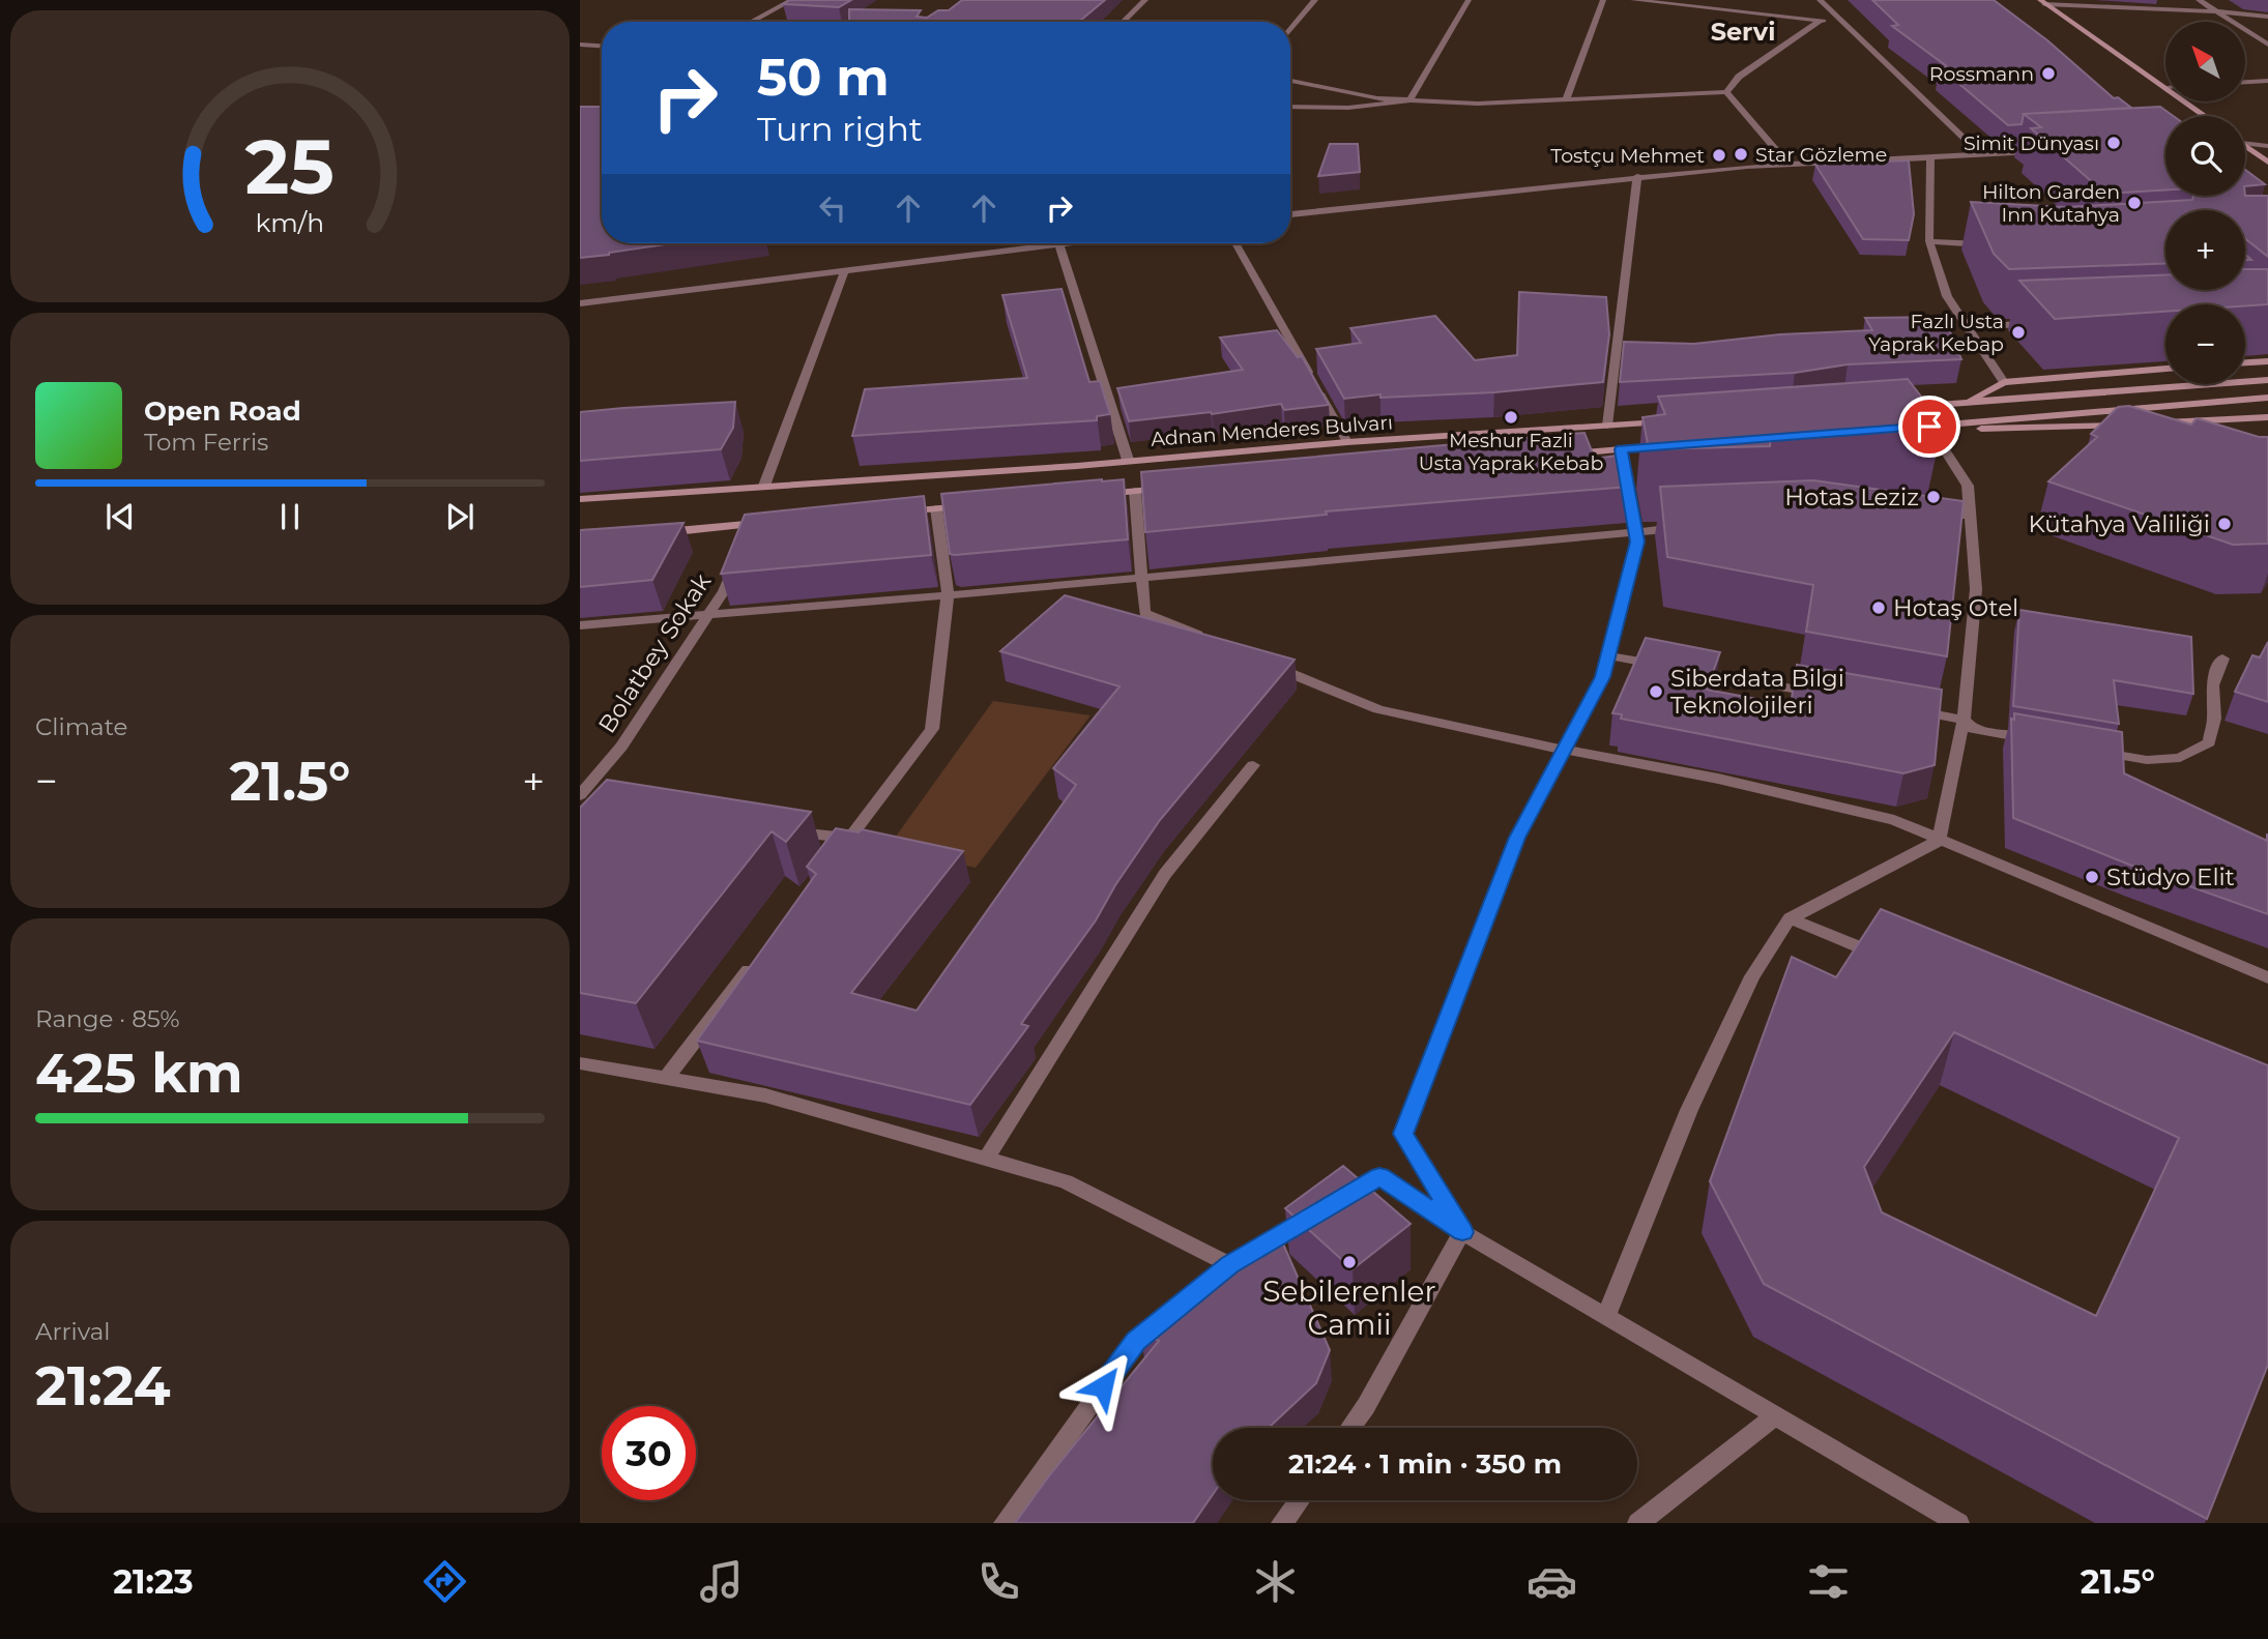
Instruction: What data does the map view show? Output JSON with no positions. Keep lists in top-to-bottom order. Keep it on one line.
{"streets":{"main road":["Adnan Menderes Bulvarı"],"street":["Bolatbey Sokak"]},"districts":["Servi"],"places":["Rossmann","Simit Dünyası","Star Gözleme","Tostçu Mehmet","Hilton Garden Inn Kutahya","Fazlı Usta Yaprak Kebap","Meshur Fazli Usta Yaprak Kebab","Hotas Leziz","Kütahya Valiliği","Hotaş Otel","Siberdata Bilgi Teknolojileri","Stüdyo Elit","Sebilerenler Camii"],"north":"top left","page":{"map_buttons":["+","−"],"turn":["50 m","Turn right"],"song":["Open Road","Tom Ferris"],"tile":["Climate",["Range · 85%","425 km"],["Arrival","21:24"]],"heat":["−","21.5°","+"],"limit":"30","trip":"21:24 · 1 min · 350 m","tabs":["21:23","21.5°"],"gauge":["25","km/h"]}}
